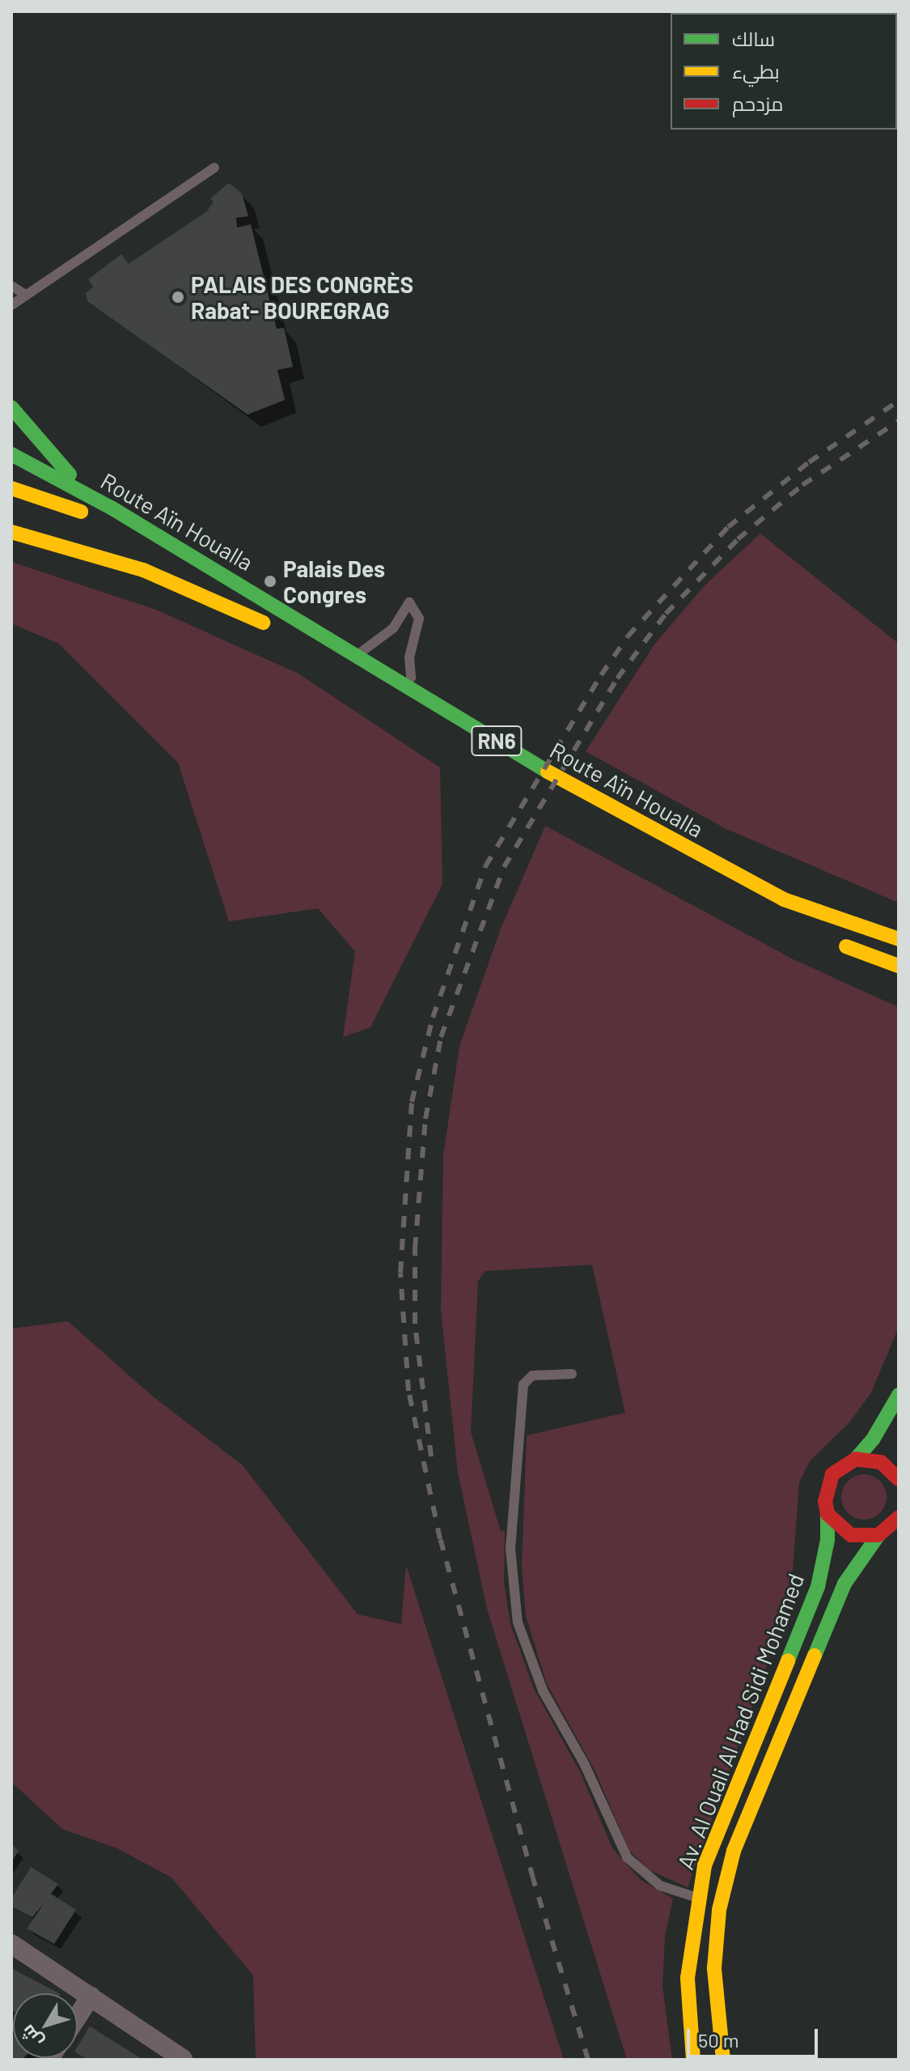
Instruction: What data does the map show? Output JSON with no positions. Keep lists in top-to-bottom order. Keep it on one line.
{"streets":{"main road":["Route Aïn Houalla","RN6","Av. Al Ouali Al Had Sidi Mohamed"]},"places":["PALAIS DES CONGRÈS Rabat- BOUREGRAG","Palais Des Congres"],"legend":["سالك","بطيء","مزدحم"],"scale_bar":"50 m","north":"bottom left"}
